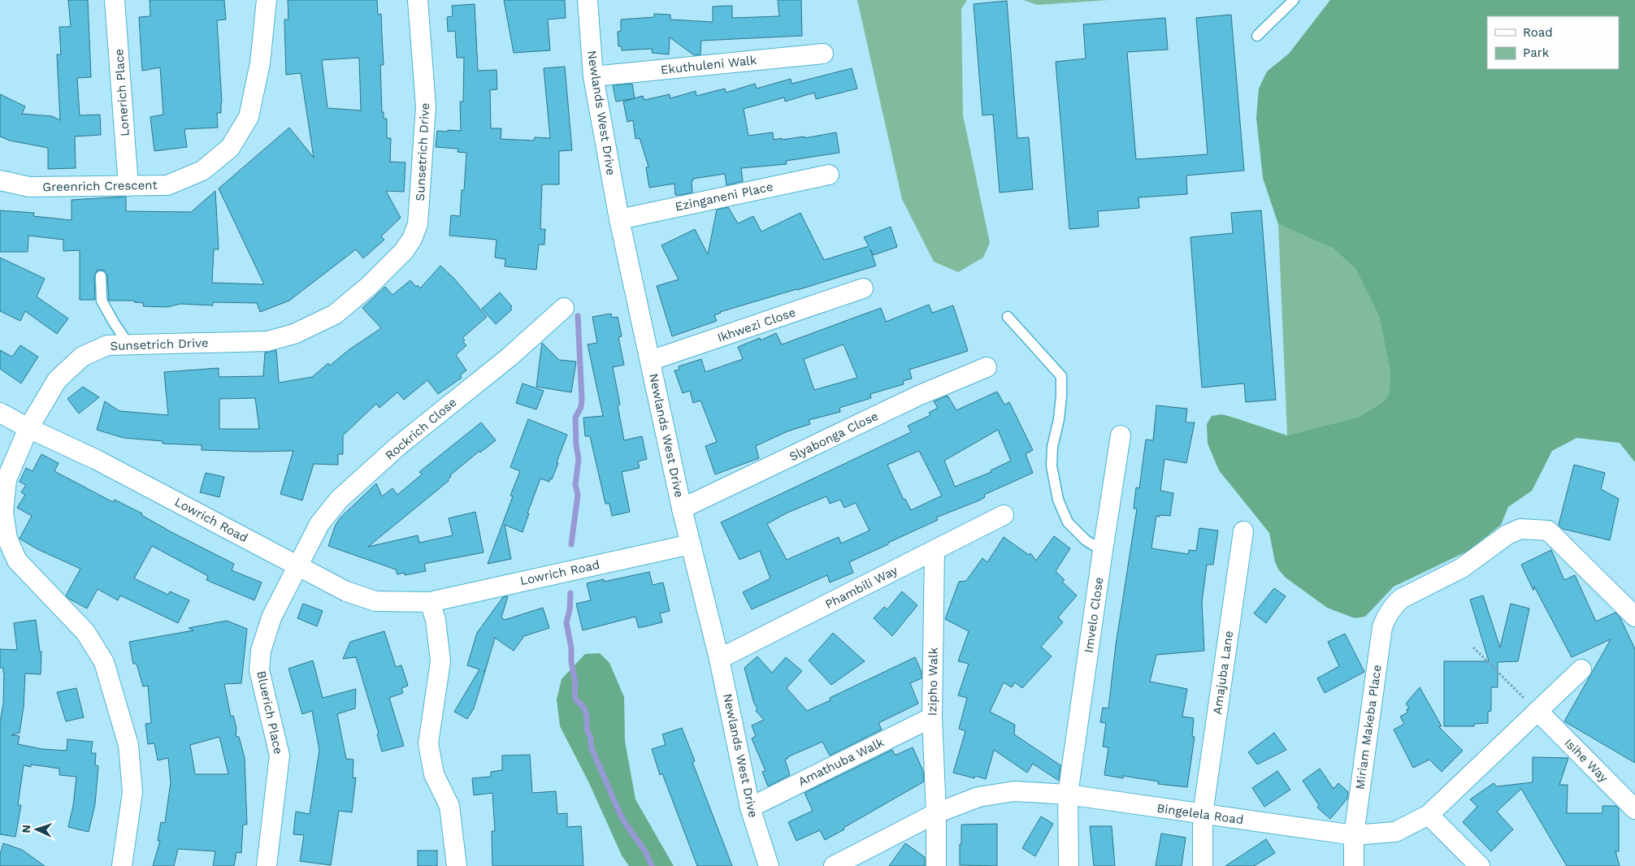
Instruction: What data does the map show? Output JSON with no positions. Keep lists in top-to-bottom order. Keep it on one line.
{"streets":{"street":["Ekuthuleni Walk","Lonerich Place","Newlands West Drive","Sunsetrich Drive","Greenrich Crescent","Ezinganeni Place","Ikhwezi Close","Rockrich Close","Slyabonga Close","Lowrich Road","Phambili Way","Imvelo Close","Amajuba Lane","Izipho Walk","Bluerich Place","Miriam Makeba Place","Isihe Way","Amathuba Walk","Bingelela Road"]},"crossings":[["Ekuthuleni Walk","Newlands West Drive"],["Lonerich Place","Greenrich Crescent"],["Newlands West Drive","Ezinganeni Place"],["Newlands West Drive","Ikhwezi Close"],["Newlands West Drive","Slyabonga Close"],["Newlands West Drive","Lowrich Road"],["Newlands West Drive","Phambili Way"],["Newlands West Drive","Amathuba Walk"],["Sunsetrich Drive","Lowrich Road"],["Rockrich Close","Lowrich Road"],["Rockrich Close","Bluerich Place"],["Lowrich Road","Bluerich Place"],["Phambili Way","Izipho Walk"],["Imvelo Close","Bingelela Road"],["Amajuba Lane","Bingelela Road"],["Izipho Walk","Amathuba Walk"],["Izipho Walk","Bingelela Road"],["Miriam Makeba Place","Bingelela Road"],["Isihe Way","Bingelela Road"]],"legend":["Road","Park"],"north":"left"}
